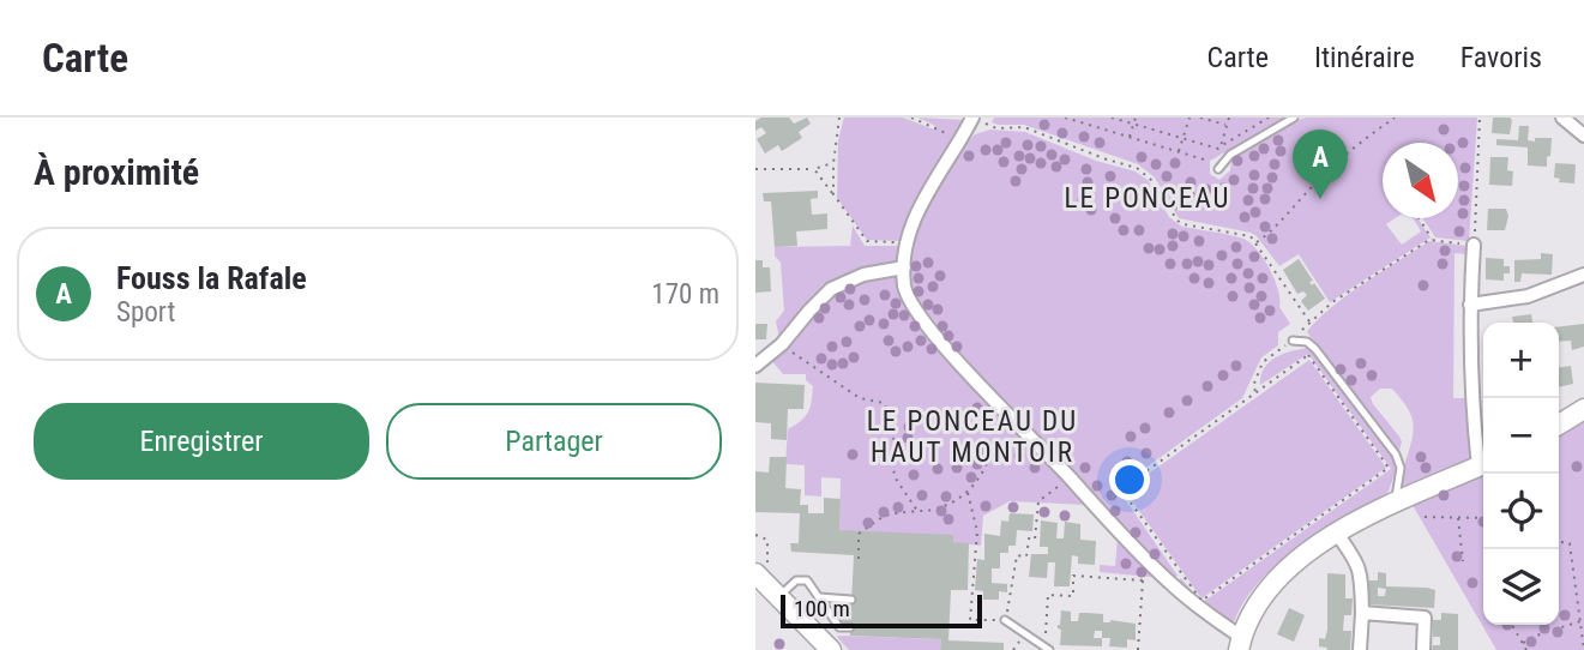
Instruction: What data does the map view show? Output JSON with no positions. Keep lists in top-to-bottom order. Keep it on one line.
{"districts":["LE PONCEAU","LE PONCEAU DU HAUT MONTOIR"],"scale_bar":"100 m","north":"bottom right","page":{"header":"Carte","nav":["Carte","Itinéraire","Favoris"],"heading":"À proximité","pins":"A","list":[{"mark":"A","name":"Fouss la Rafale","note":"Sport","value":"170 m"}],"map_buttons":["+","−"],"buttons":["Enregistrer","Partager"],"scale":"100 m"}}
